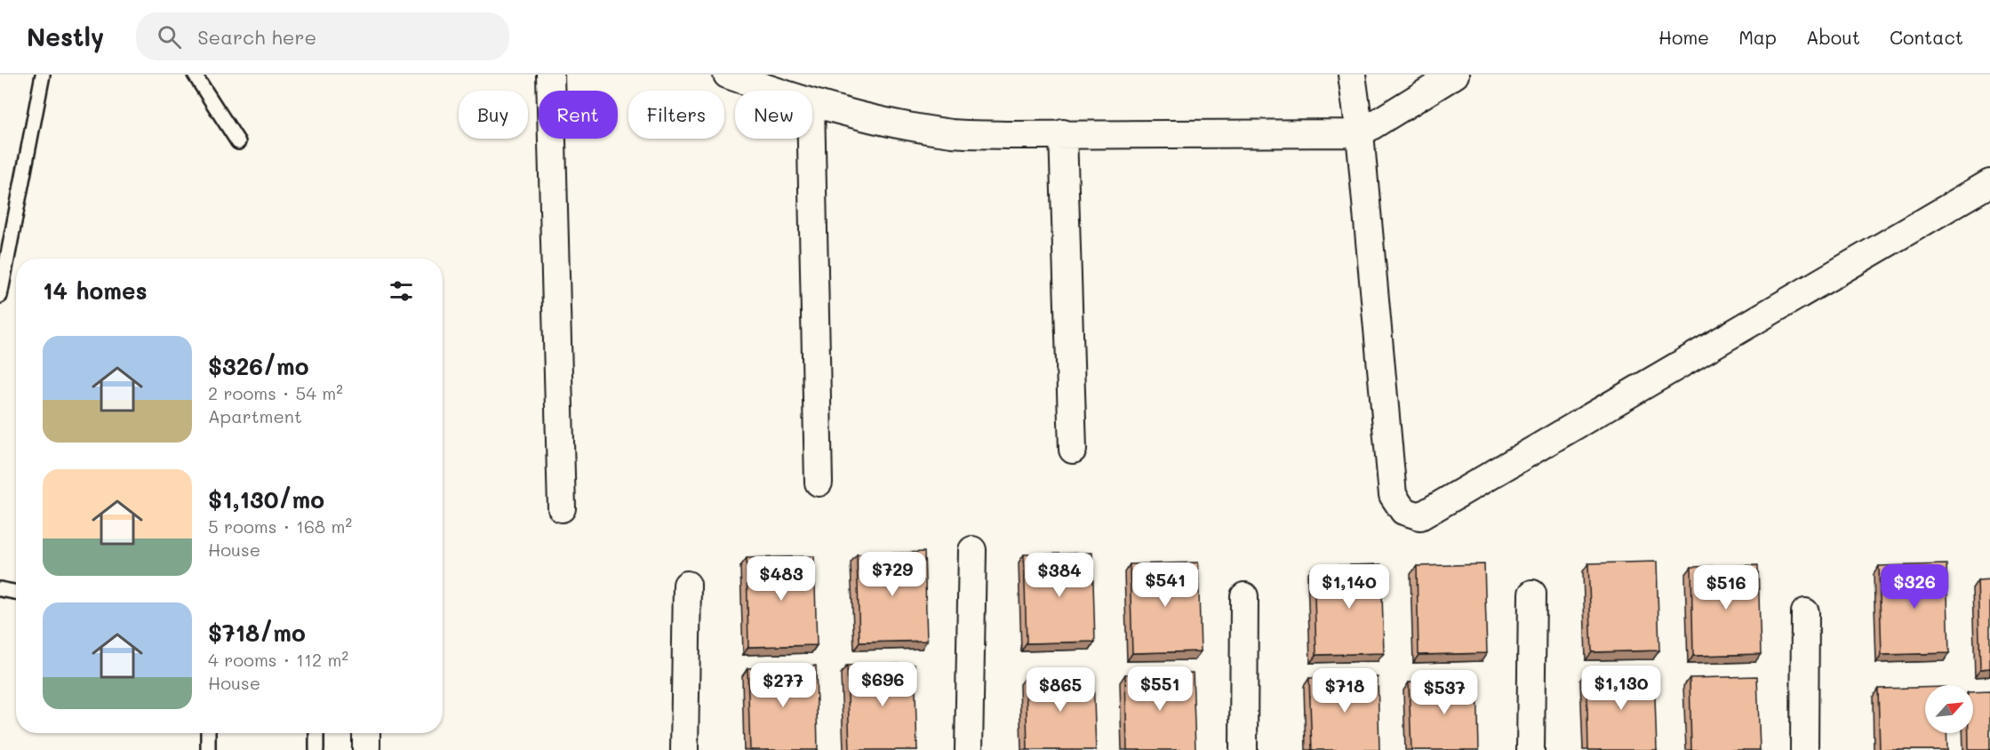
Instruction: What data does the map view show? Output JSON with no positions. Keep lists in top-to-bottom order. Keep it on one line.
{"north":"top right","page":{"header":"Nestly","search":"Search here","nav":["Home","Map","About","Contact"],"chip":["Buy","Rent","Filters","New"],"heading":"14 homes","list":[{"name":"$326/mo","note":"2 rooms · 54 m² · Apartment"},{"name":"$1,130/mo","note":"5 rooms · 168 m² · House"},{"name":"$718/mo","note":"4 rooms · 112 m² · House"}],"price":["$729","$384","$483","$541","$1,140","$326","$516","$696","$277","$1,130","$551","$865","$718","$537"]}}
